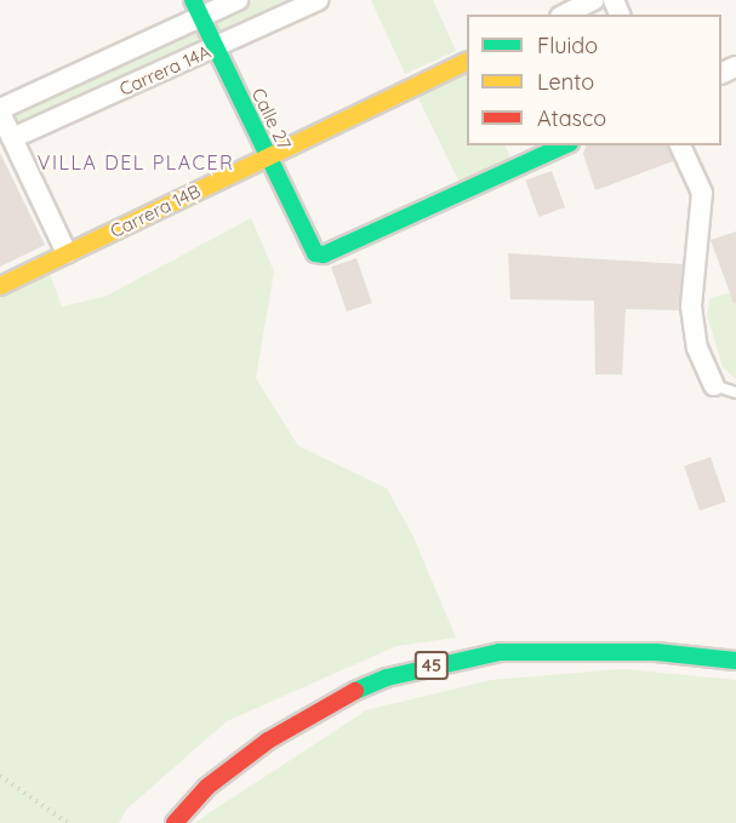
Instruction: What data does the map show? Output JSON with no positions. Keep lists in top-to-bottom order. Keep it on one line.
{"streets":{"main road":["Calle 27","Carrera 14B","45"],"street":["Carrera 14A"]},"crossings":[["Carrera 14A","Calle 27"],["Calle 27","Carrera 14B"]],"districts":["VILLA DEL PLACER"],"legend":["Fluido","Lento","Atasco"]}
